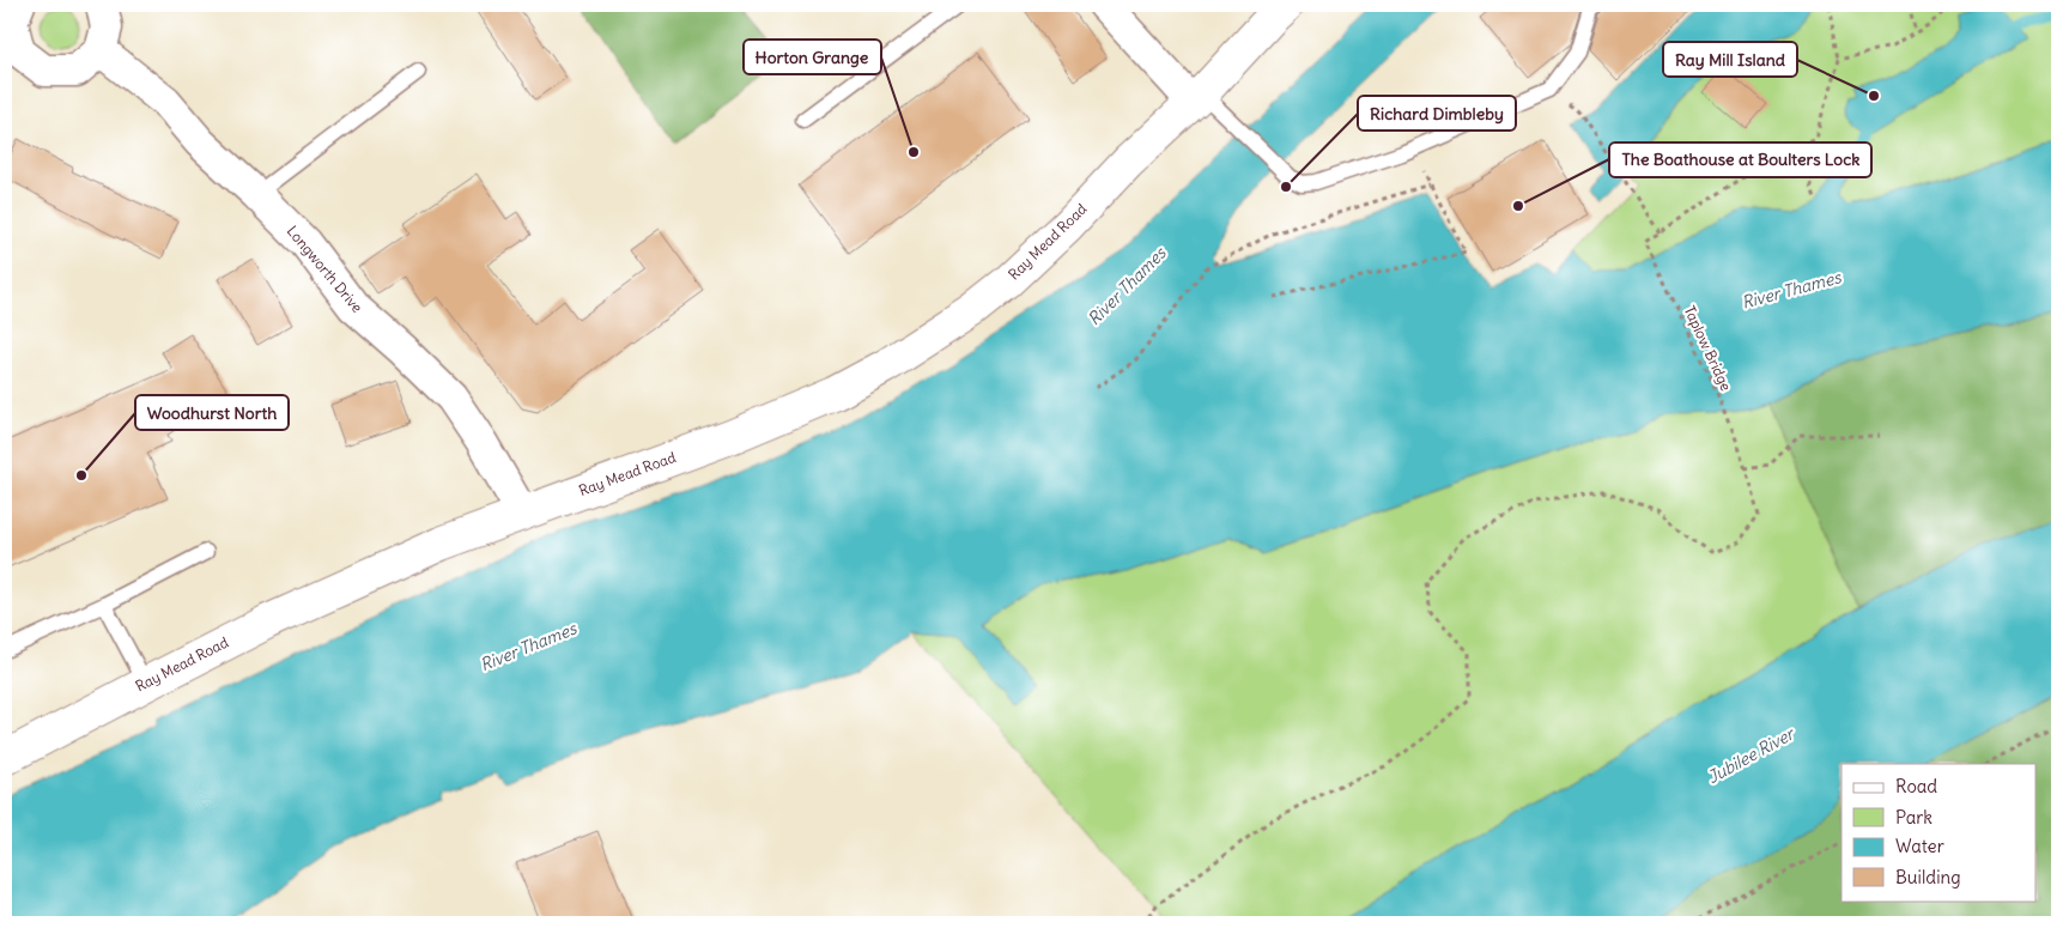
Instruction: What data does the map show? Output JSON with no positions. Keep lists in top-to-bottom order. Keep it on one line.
{"streets":{"main road":["Ray Mead Road"],"street":["Longworth Drive"],"path":["Taplow Bridge"]},"crossings":[["Ray Mead Road","Longworth Drive"]],"water":["River Thames","Jubilee River"],"places":["Ray Mill Island","Horton Grange","Richard Dimbleby","The Boathouse at Boulters Lock","Woodhurst North"],"legend":["Road","Park","Water","Building"]}
